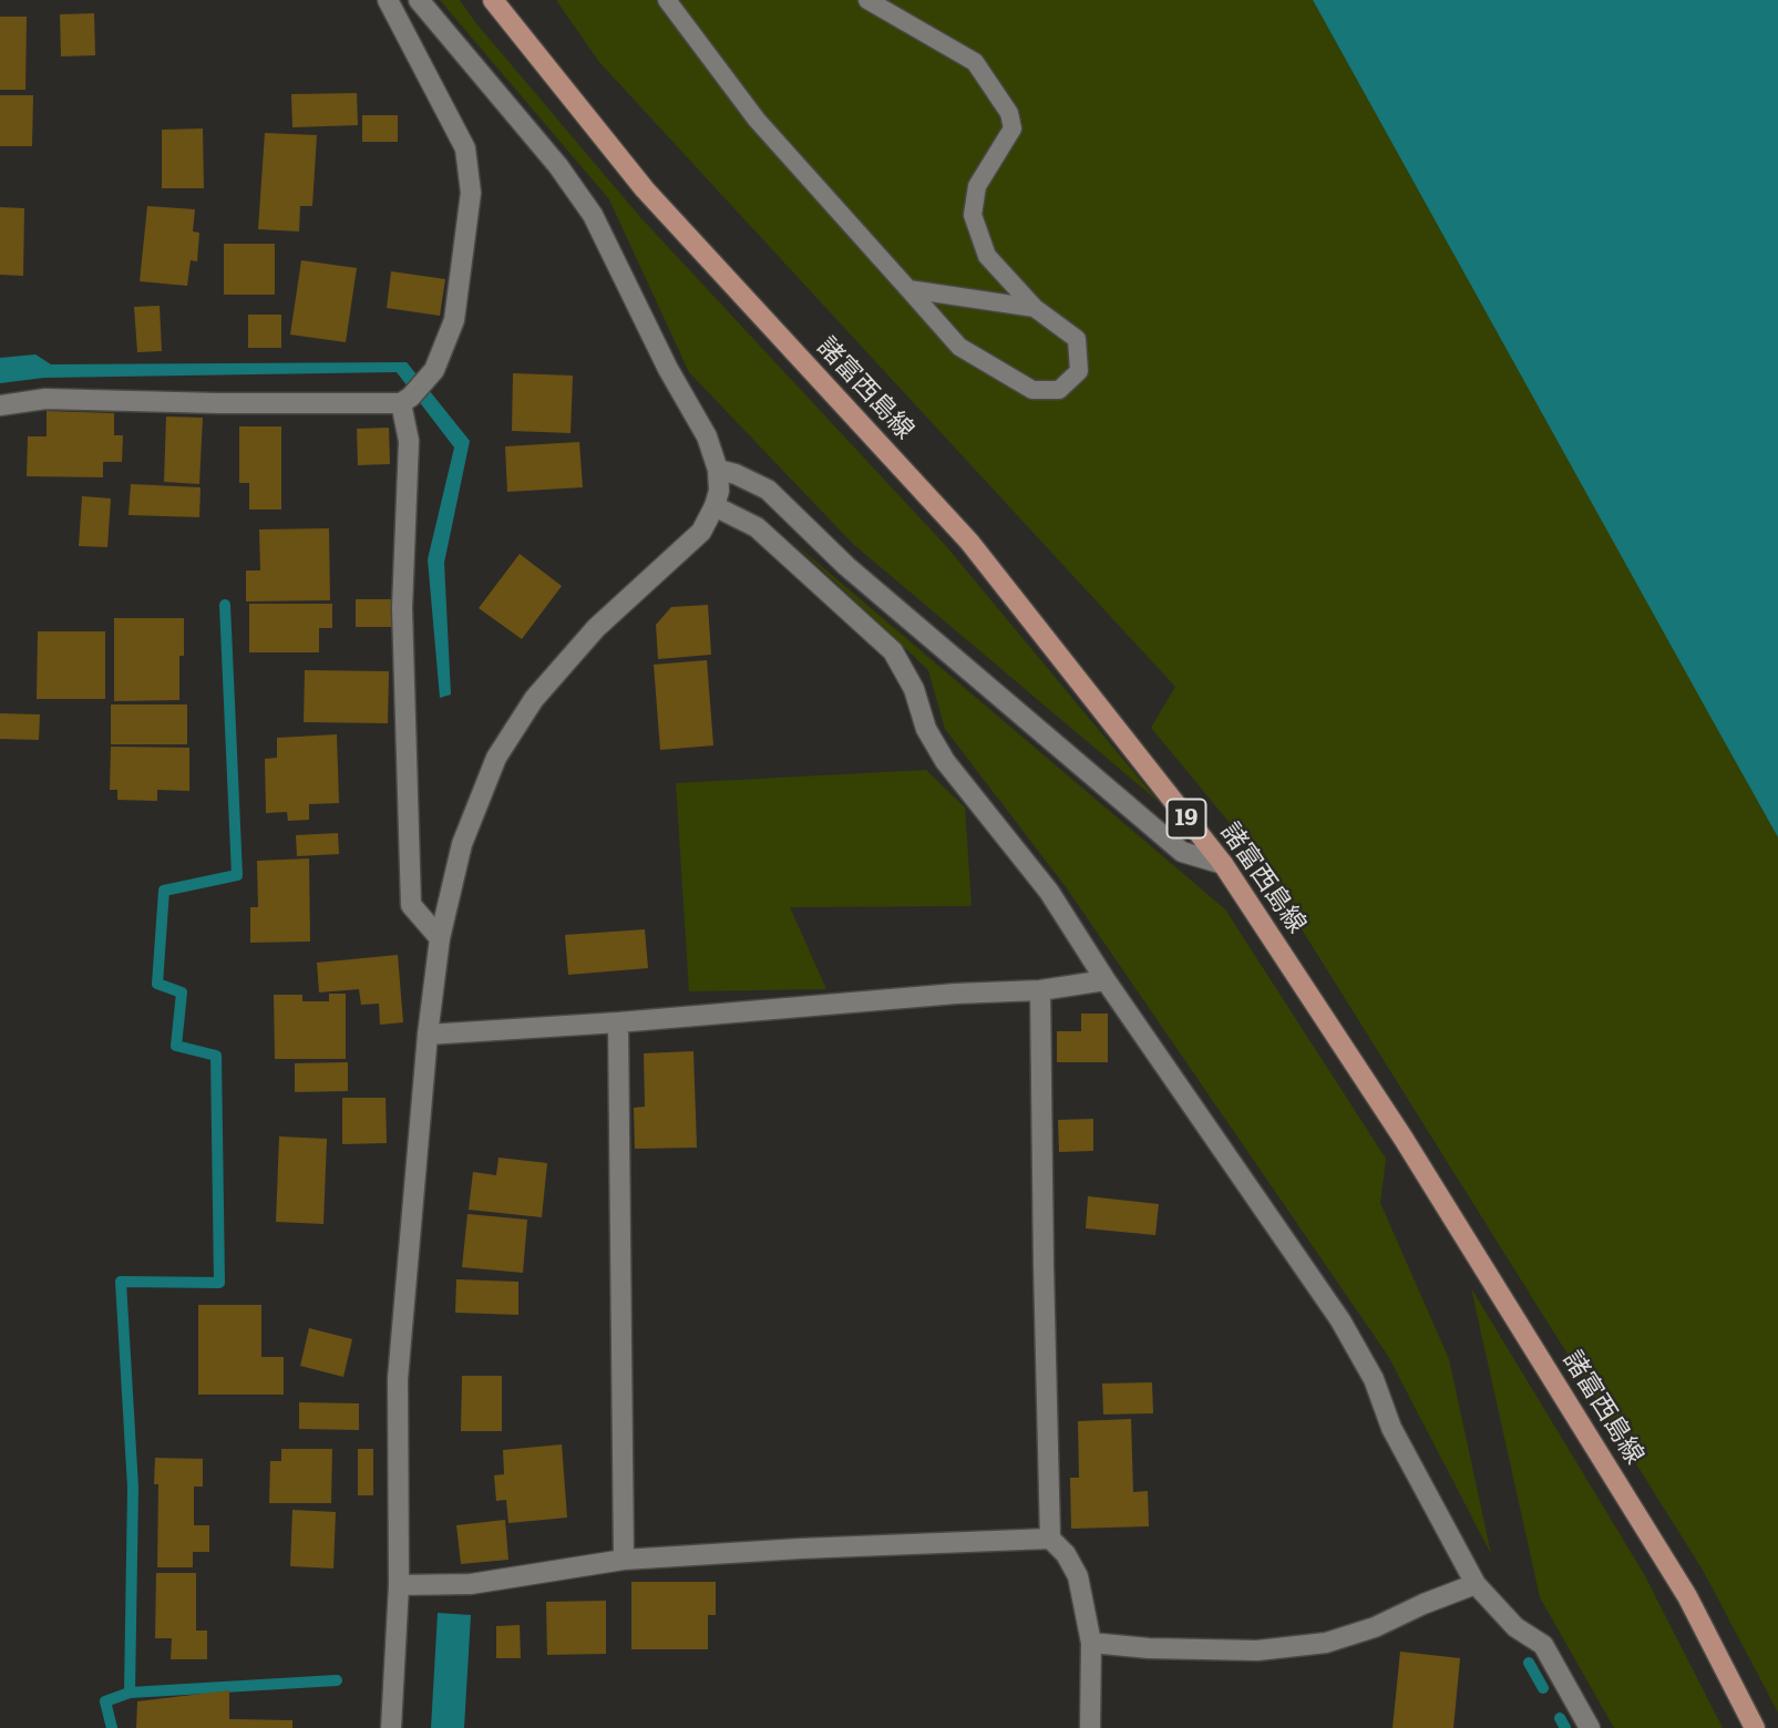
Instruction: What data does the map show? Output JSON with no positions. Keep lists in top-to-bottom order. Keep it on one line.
{"streets":{"main road":["諸富西島線","19"]}}
